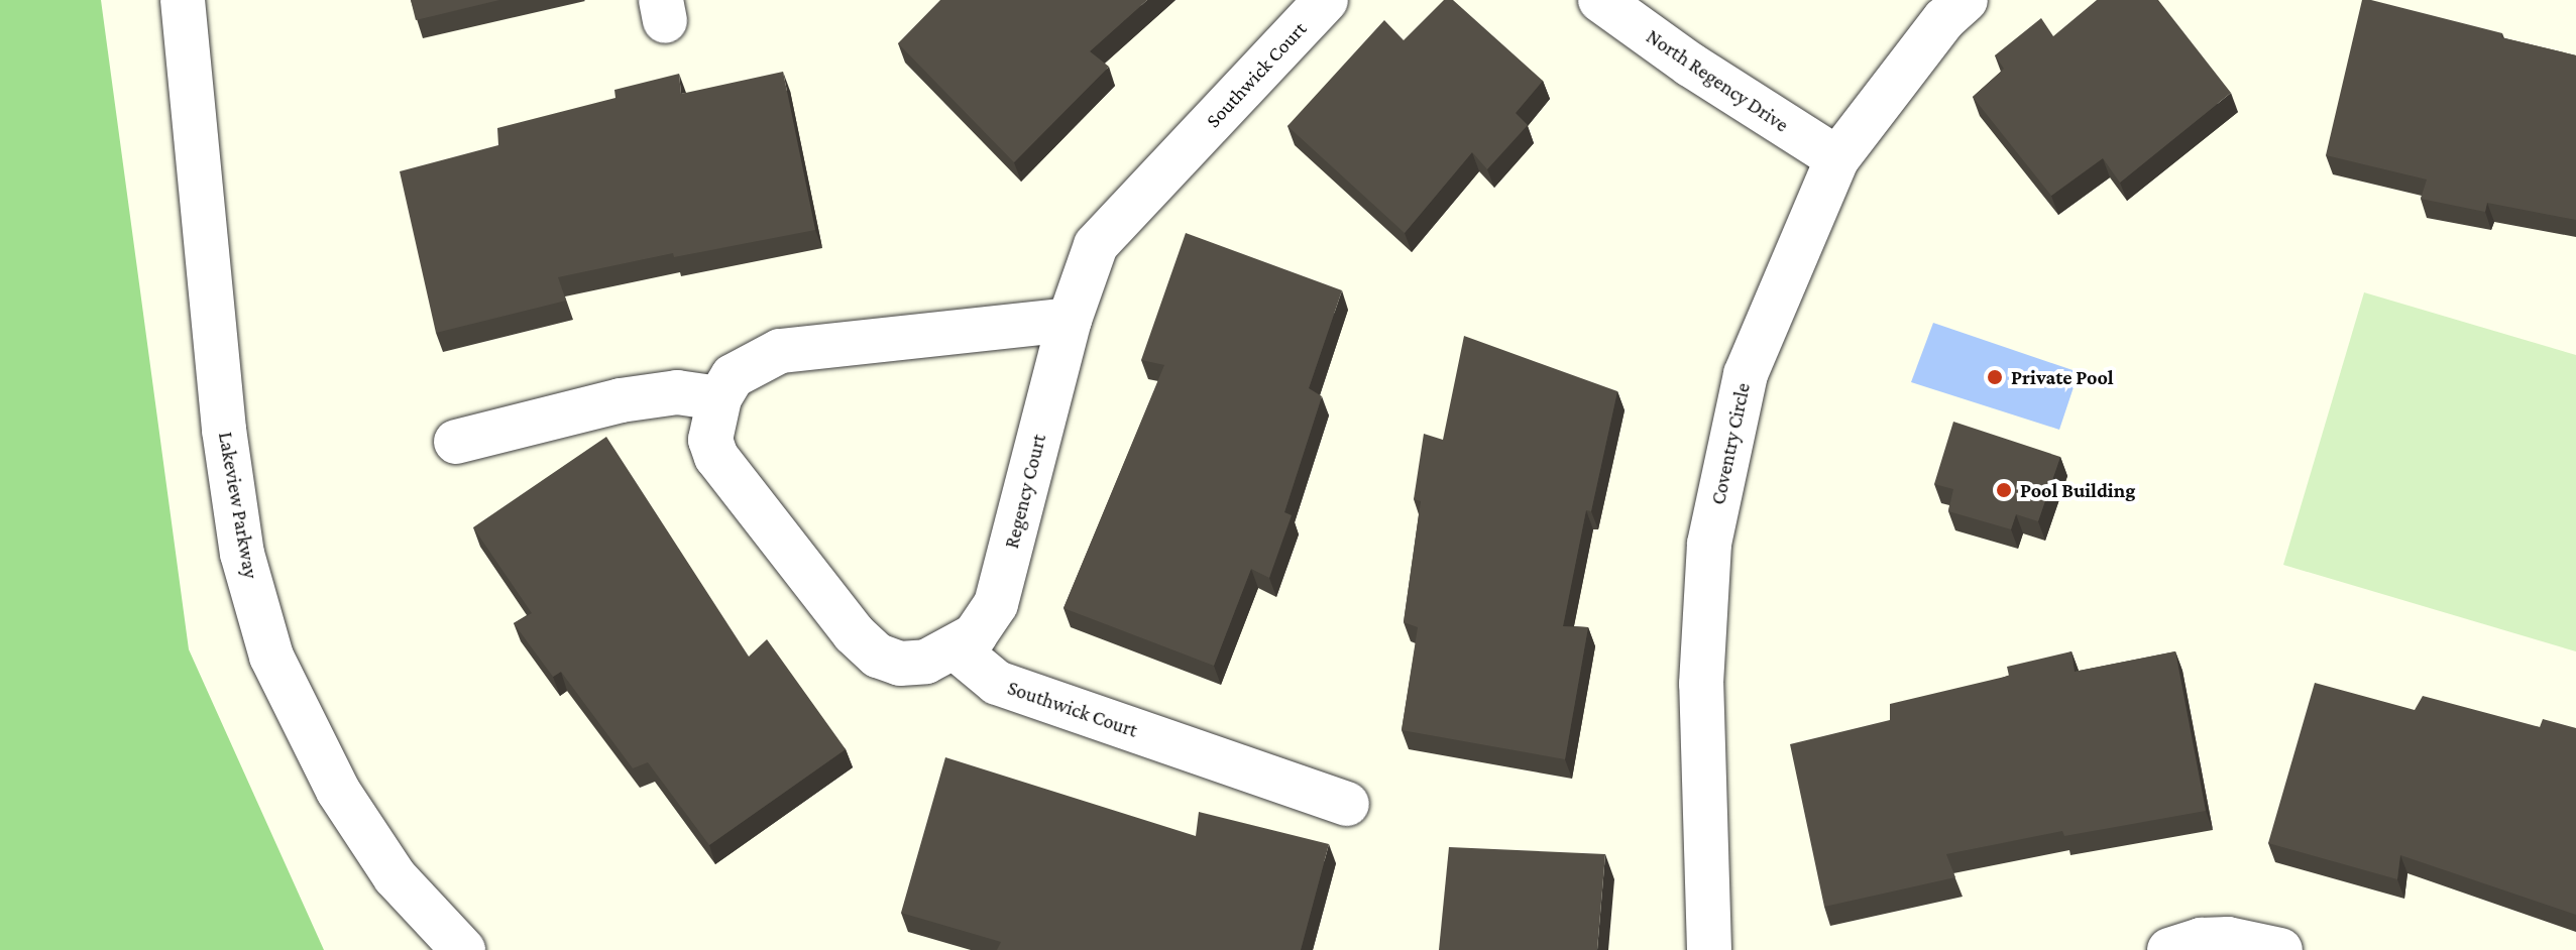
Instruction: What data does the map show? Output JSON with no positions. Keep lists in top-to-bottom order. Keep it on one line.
{"streets":{"street":["Southwick Court","North Regency Drive","Coventry Circle","Regency Court","Lakeview Parkway"]},"crossings":[["Southwick Court","Regency Court"],["North Regency Drive","Coventry Circle"]],"places":["Private Pool","Pool Building"]}
